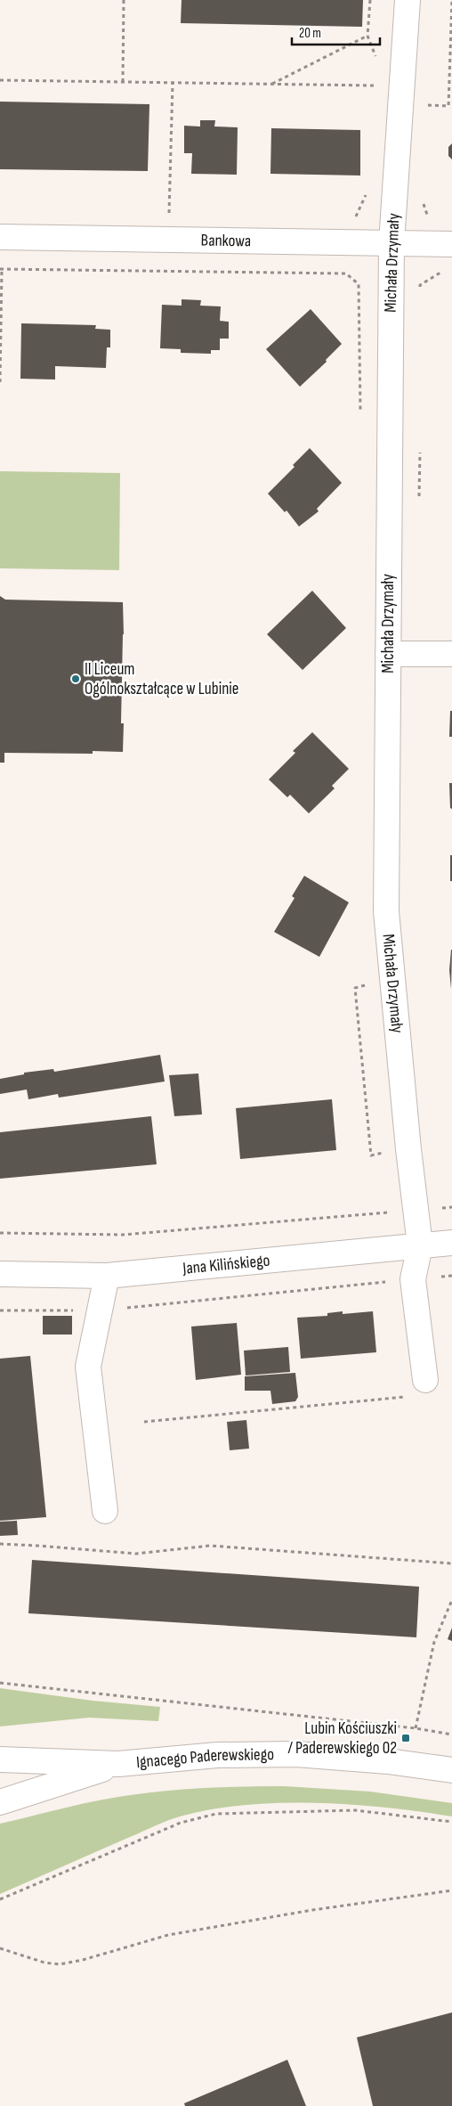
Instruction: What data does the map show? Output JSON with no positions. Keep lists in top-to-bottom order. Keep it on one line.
{"streets":{"street":["Bankowa","Michała Drzymały","Jana Kilińskiego","Ignacego Paderewskiego"]},"crossings":[["Bankowa","Michała Drzymały"],["Michała Drzymały","Jana Kilińskiego"]],"places":{"other":["II Liceum Ogólnokształcące w Lubinie"],"transit":["Lubin Kościuszki / Paderewskiego 02"]},"scale_bar":"20 m"}
